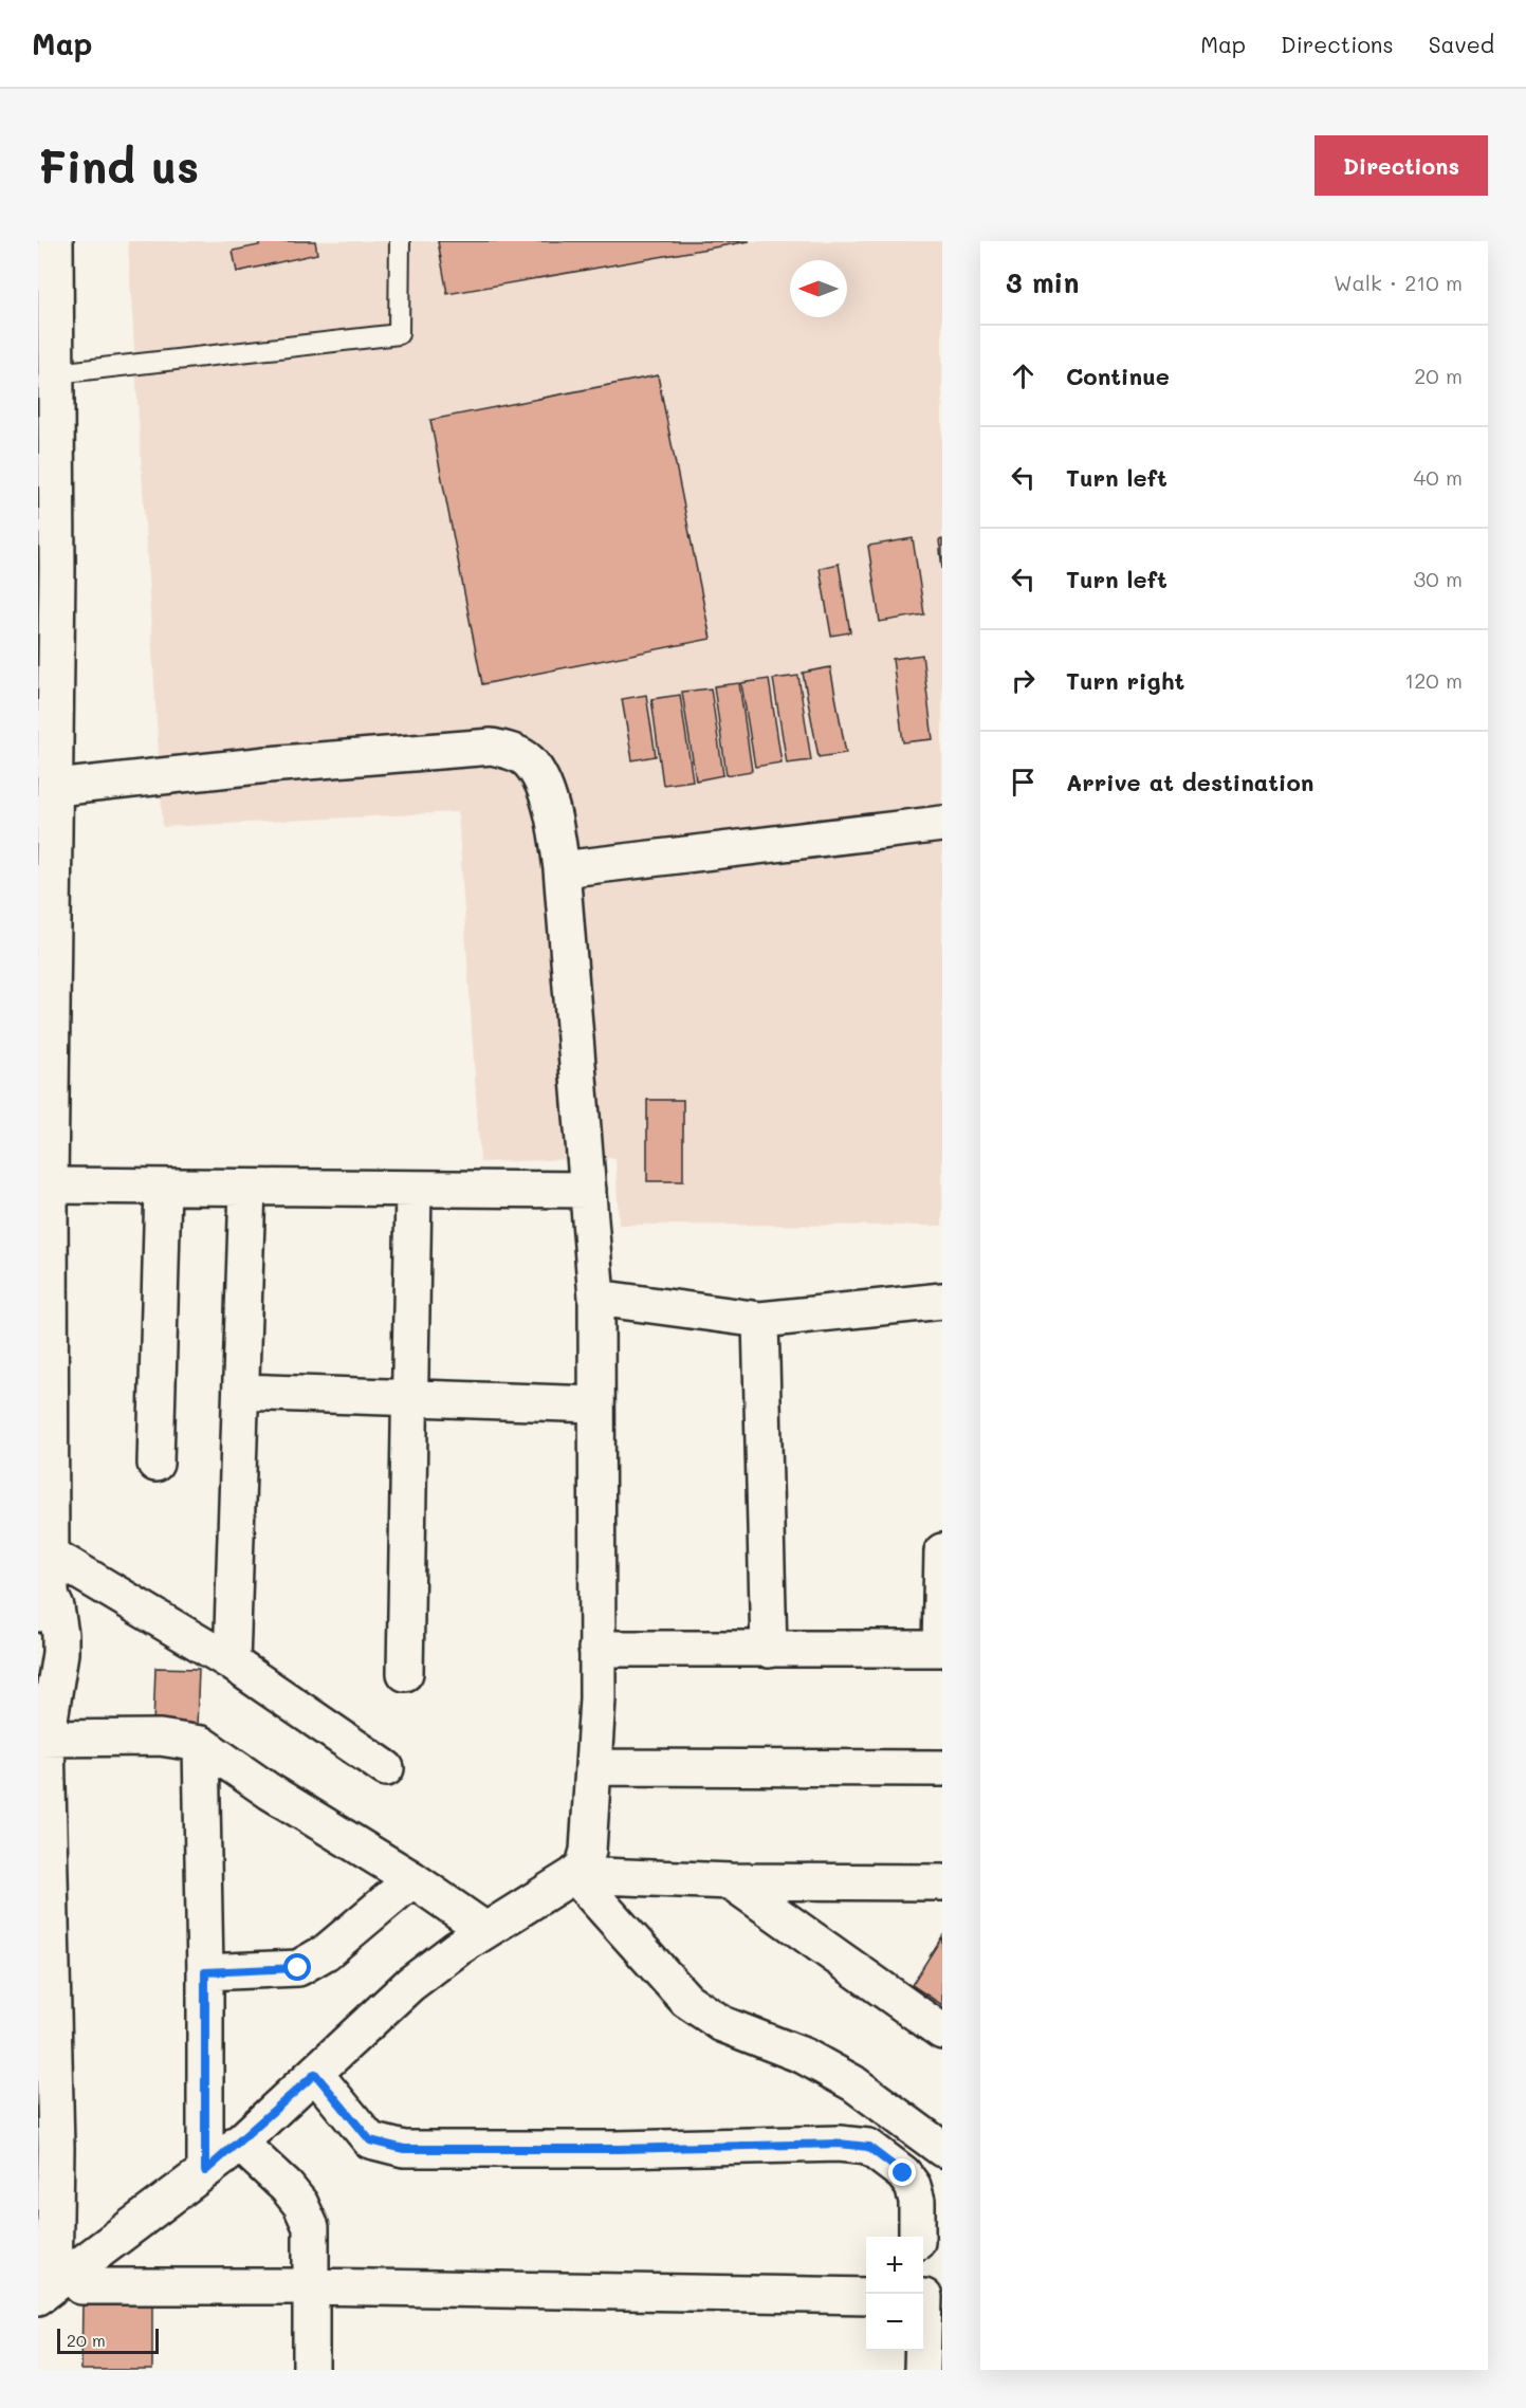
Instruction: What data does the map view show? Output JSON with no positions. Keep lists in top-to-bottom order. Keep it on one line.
{"scale_bar":"20 m","north":"left","page":{"header":"Map","nav":["Map","Directions","Saved"],"buttons":"Directions","title":"Find us","heading":["3 min","Walk · 210 m"],"list":[["Continue","20 m"],["Turn left","40 m"],["Turn left","30 m"],["Turn right","120 m"],"Arrive at destination"],"map_buttons":["+","−"],"scale":"20 m"}}
